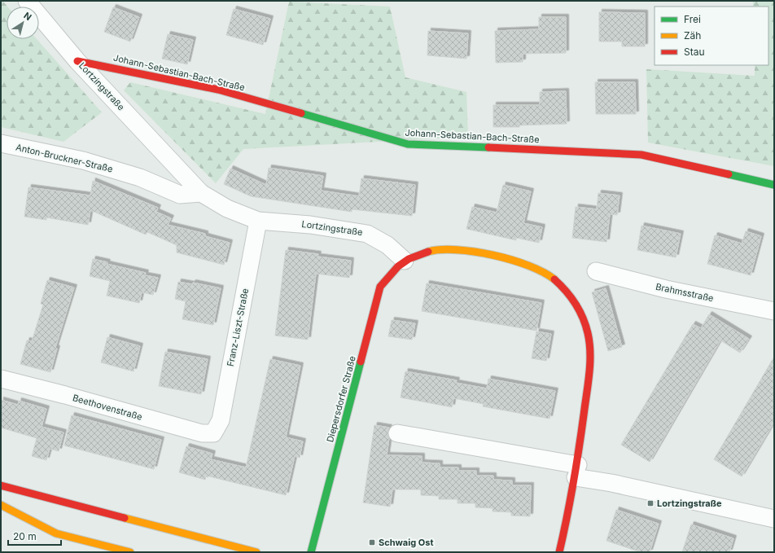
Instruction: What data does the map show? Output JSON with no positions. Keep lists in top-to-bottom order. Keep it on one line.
{"streets":{"street":["Johann-Sebastian-Bach-Straße","Lortzingstraße","Anton-Bruckner-Straße","Brahmsstraße","Franz-Liszt-Straße","Diepersdorfer Straße","Beethovenstraße"]},"crossings":[["Johann-Sebastian-Bach-Straße","Lortzingstraße"],["Lortzingstraße","Anton-Bruckner-Straße"],["Lortzingstraße","Franz-Liszt-Straße"],["Lortzingstraße","Diepersdorfer Straße"],["Franz-Liszt-Straße","Beethovenstraße"]],"places":{"transit":["Lortzingstraße","Schwaig Ost"]},"legend":["Frei","Zäh","Stau"],"scale_bar":"20 m","north":"top right"}
